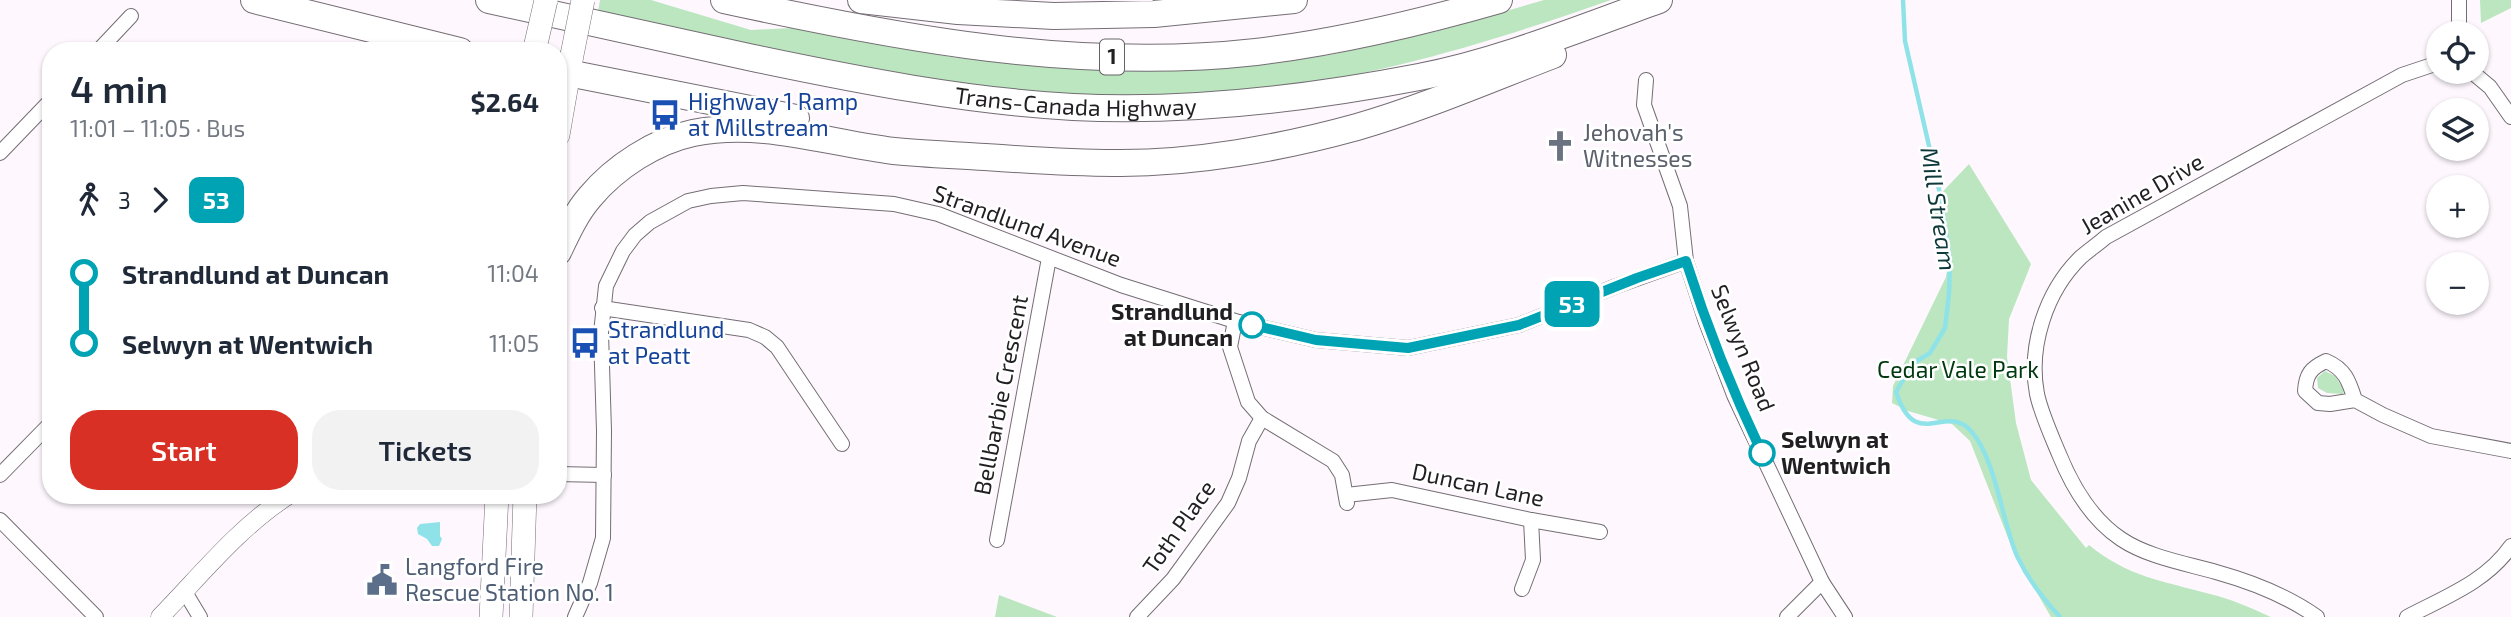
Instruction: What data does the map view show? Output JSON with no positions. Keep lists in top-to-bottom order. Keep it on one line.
{"streets":{"highway":["1","Trans-Canada Highway"],"street":["Jeanine Drive","Strandlund Avenue","Selwyn Road","Bellbarbie Crescent","Duncan Lane","Toth Place"]},"crossings":[["Strandlund Avenue","Selwyn Road"],["Strandlund Avenue","Bellbarbie Crescent"],["Duncan Lane","Toth Place"]],"water":["Mill Stream"],"parks":["Cedar Vale Park"],"places":{"bus stop":["Highway 1 Ramp at Millstream","Strandlund at Peatt"],"church":["Jehovah's Witnesses"],"other":["Strandlund at Duncan","Selwyn at Wentwich"],"public building":["Langford Fire Rescue Station No. 1"]},"lines":["bus line 53"],"page":{"on_map":"53","map_buttons":["+","−"],"heading":["4 min","11:01 – 11:05 · Bus","$2.64"],"legs":["3","53"],"list":[{"name":"Strandlund at Duncan","value":"11:04"},{"name":"Selwyn at Wentwich","value":"11:05"}],"buttons":["Start","Tickets"]}}
